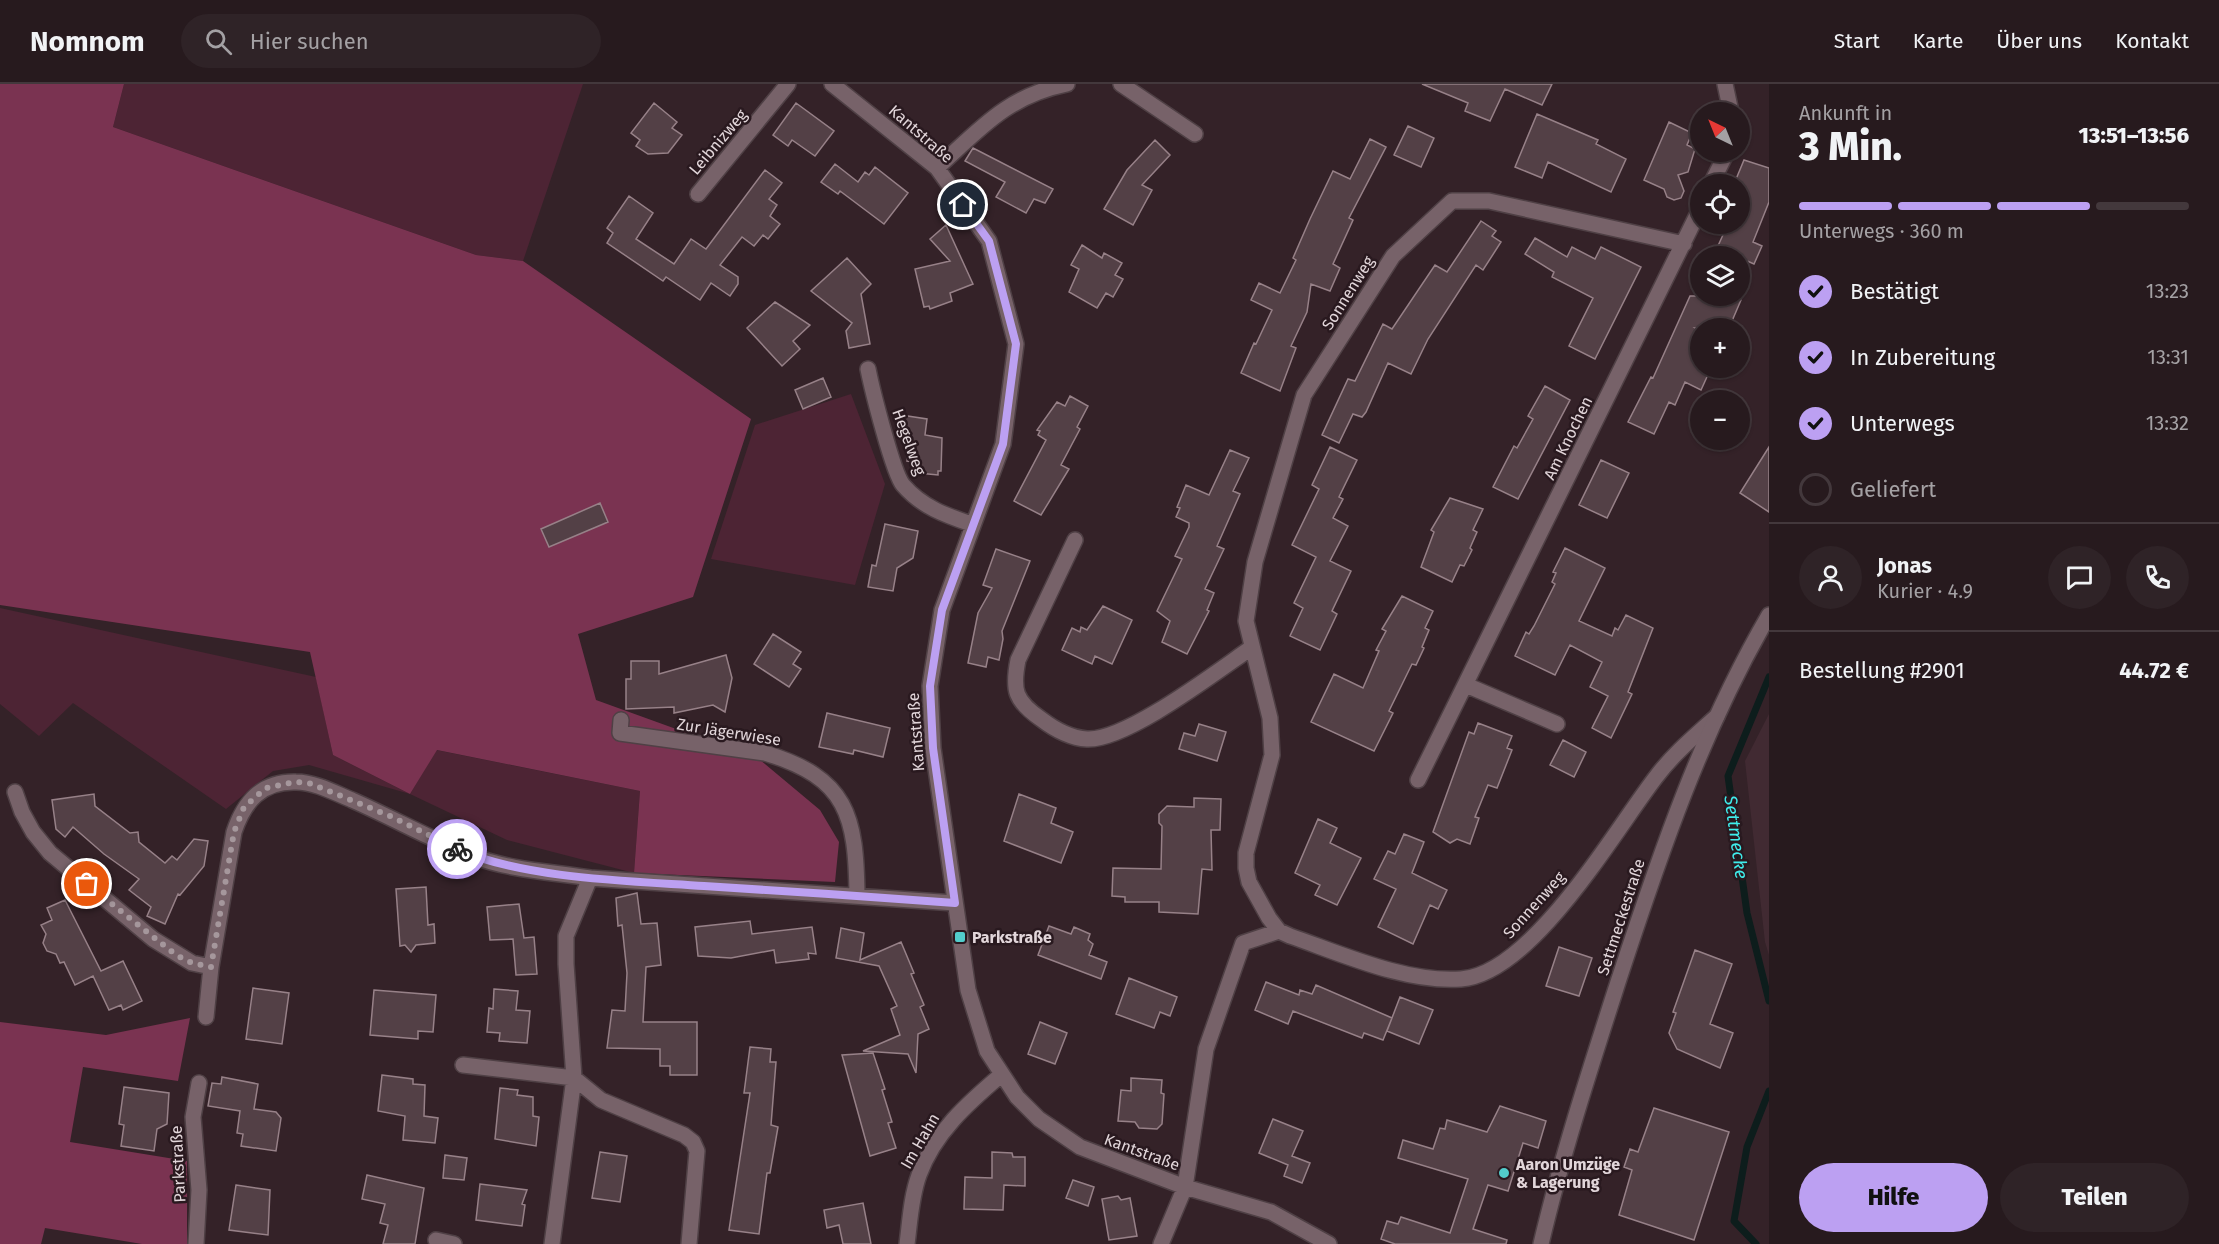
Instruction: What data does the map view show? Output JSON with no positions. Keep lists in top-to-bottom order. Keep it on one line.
{"streets":{"street":["Kantstraße","Leibnizweg","Sonnenweg","Am Knochen","Hegelweg","Zur Jägerwiese","Settmeckestraße","Im Hahn","Parkstraße"]},"crossings":[["Kantstraße","Hegelweg"],["Kantstraße","Im Hahn"],["Sonnenweg","Am Knochen"],["Sonnenweg","Settmeckestraße"]],"water":["Settmecke"],"places":{"transit":["Parkstraße"],"other":["Aaron Umzüge & Lagerung"]},"north":"top left","page":{"header":"Nomnom","search":"Hier suchen","nav":["Start","Karte","Über uns","Kontakt"],"heading":["3 Min.","Ankunft in","13:51–13:56"],"panel":["Jonas","Kurier · 4.9","Bestellung #2901","44.72 €"],"map_buttons":["+","−"],"bar":"Unterwegs · 360 m","list":[["Bestätigt","13:23"],["In Zubereitung","13:31"],["Unterwegs","13:32"],"Geliefert"],"buttons":["Hilfe","Teilen"]}}
